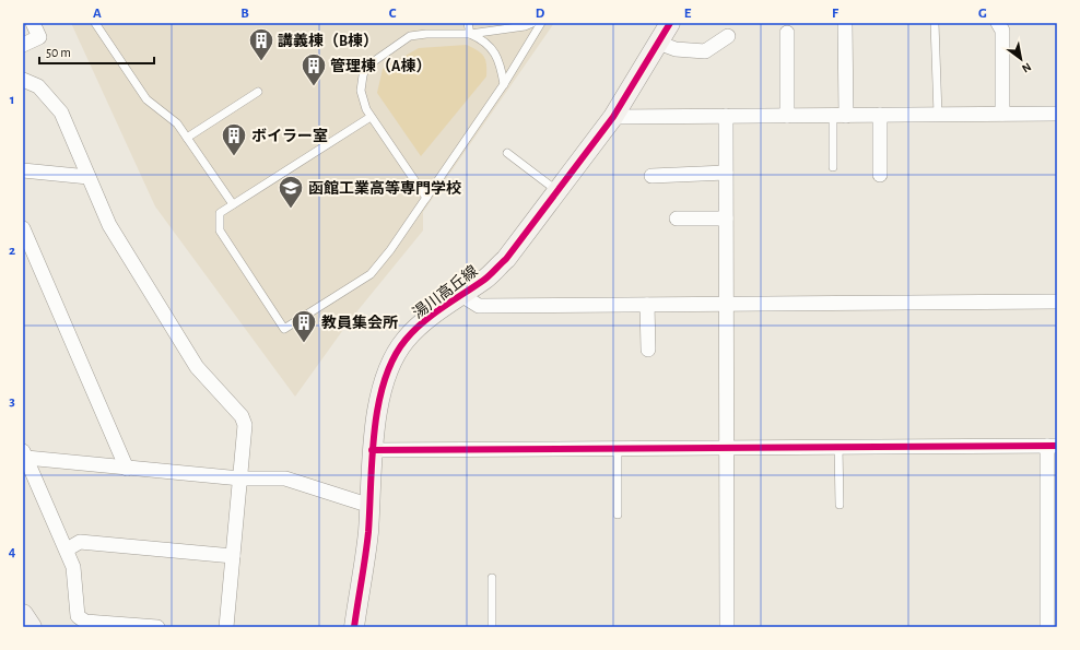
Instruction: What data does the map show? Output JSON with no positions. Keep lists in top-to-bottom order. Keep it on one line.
{"streets":{"street":["湯川高丘線"]},"places":{"building":["講義棟（B棟）","管理棟（A棟）","ボイラー室","教員集会所"],"school or university":["函館工業高等専門学校"]},"scale_bar":"50 m","north":"bottom right","grid":{"columns":["A","B","C","D","E","F","G"],"rows":["1","2","3","4"]}}
